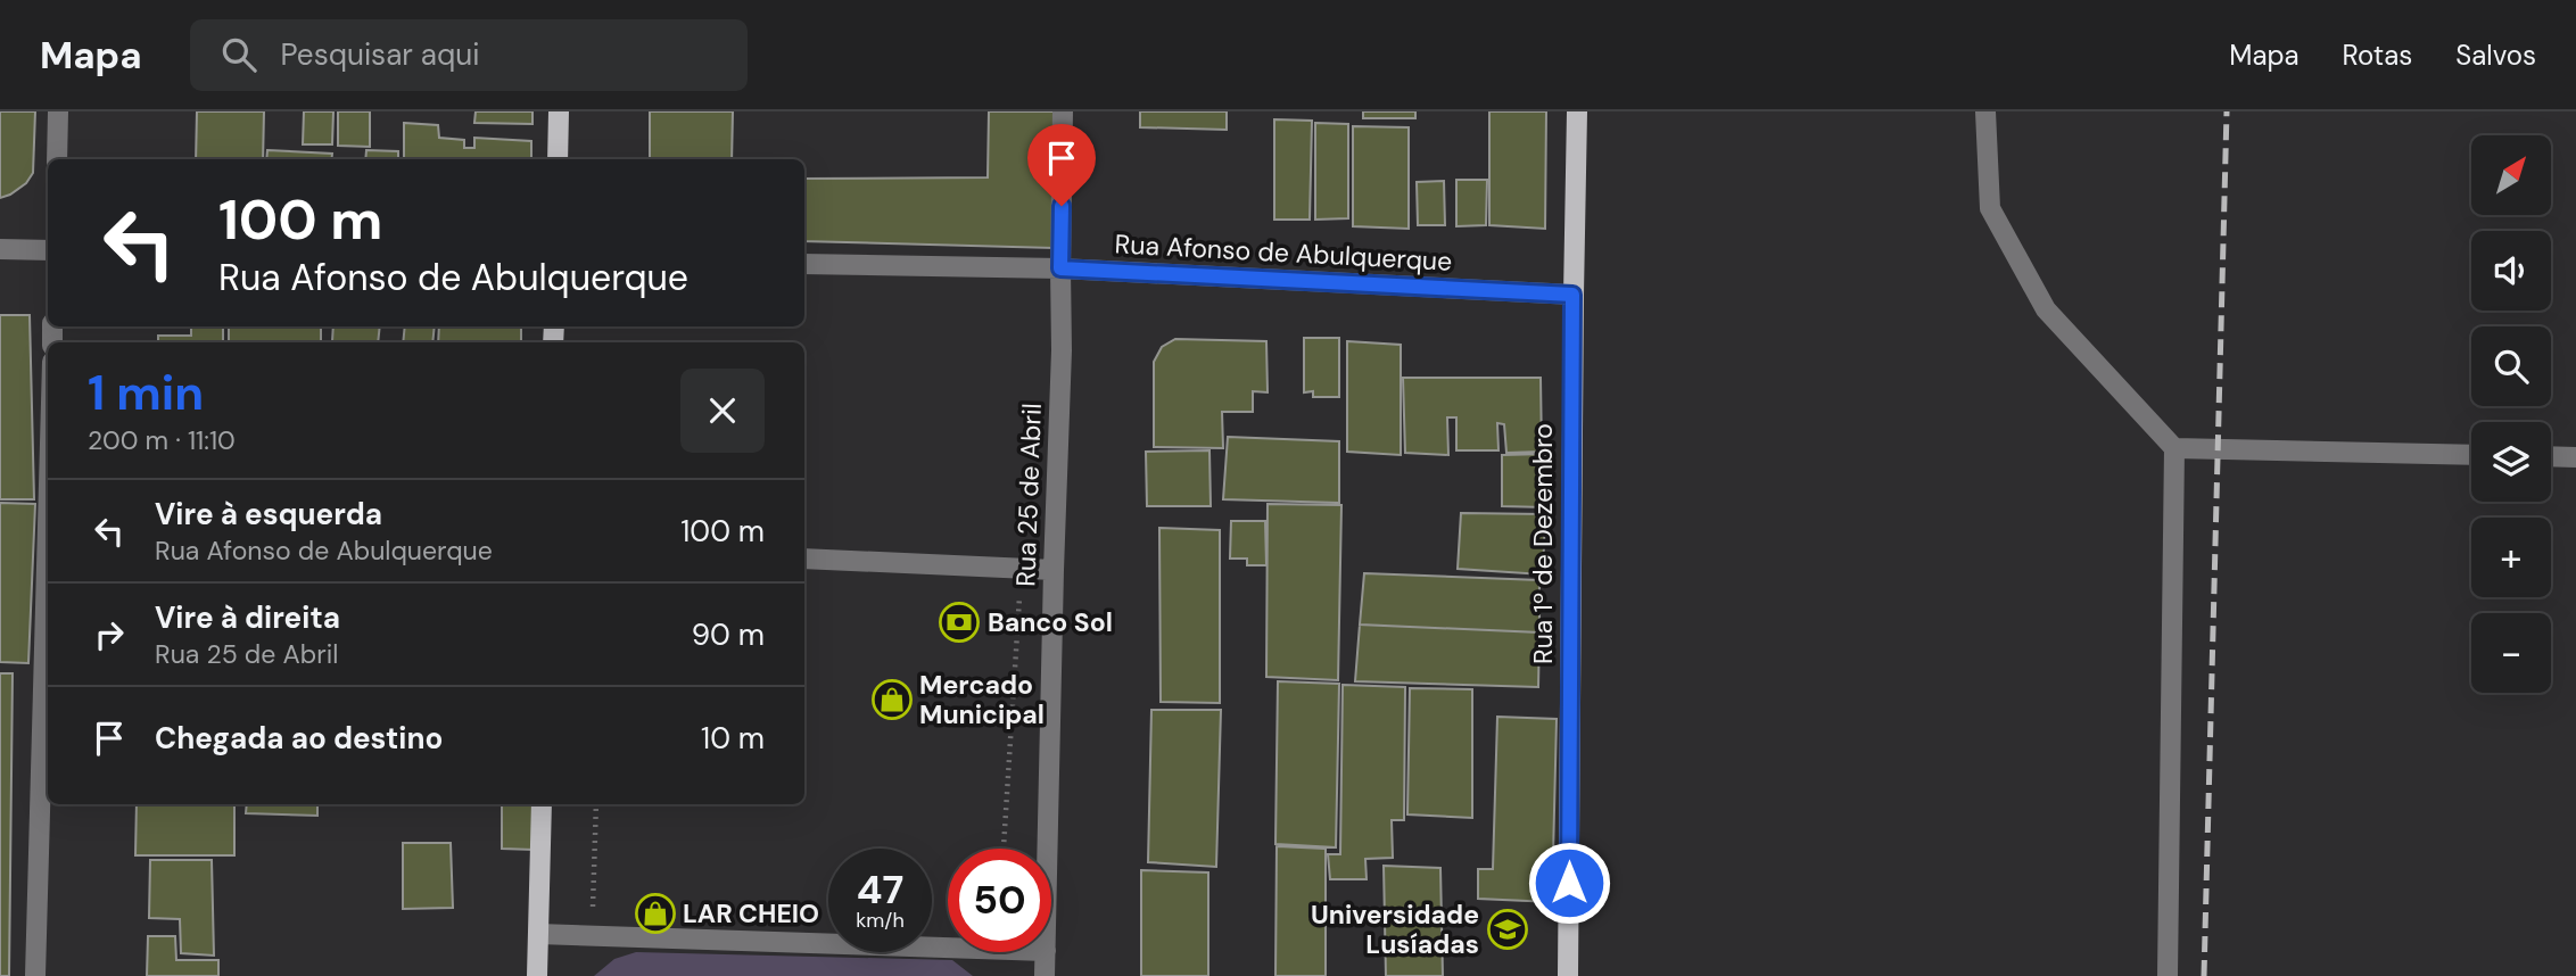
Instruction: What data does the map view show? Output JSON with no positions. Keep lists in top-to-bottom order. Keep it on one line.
{"streets":{"main road":["Rua 1º de Dezembro"],"street":["Rua Afonso de Abulquerque","Rua 25 de Abril"]},"crossings":[["Rua Afonso de Abulquerque","Rua 25 de Abril"],["Rua Afonso de Abulquerque","Rua 1º de Dezembro"]],"places":{"bank":["Banco Sol"],"shop":["Mercado Municipal","LAR CHEIO"],"school or university":["Universidade Lusíadas"]},"north":"top right","page":{"header":"Mapa","search":"Pesquisar aqui","nav":["Mapa","Rotas","Salvos"],"map_buttons":["+","−"],"turn":["100 m","Rua Afonso de Abulquerque"],"heading":["1 min","200 m · 11:10"],"list":[{"name":"Vire à esquerda","note":"Rua Afonso de Abulquerque","value":"100 m"},{"name":"Vire à direita","note":"Rua 25 de Abril","value":"90 m"},{"name":"Chegada ao destino","value":"10 m"}],"speed":"47 km/h","limit":"50"}}
